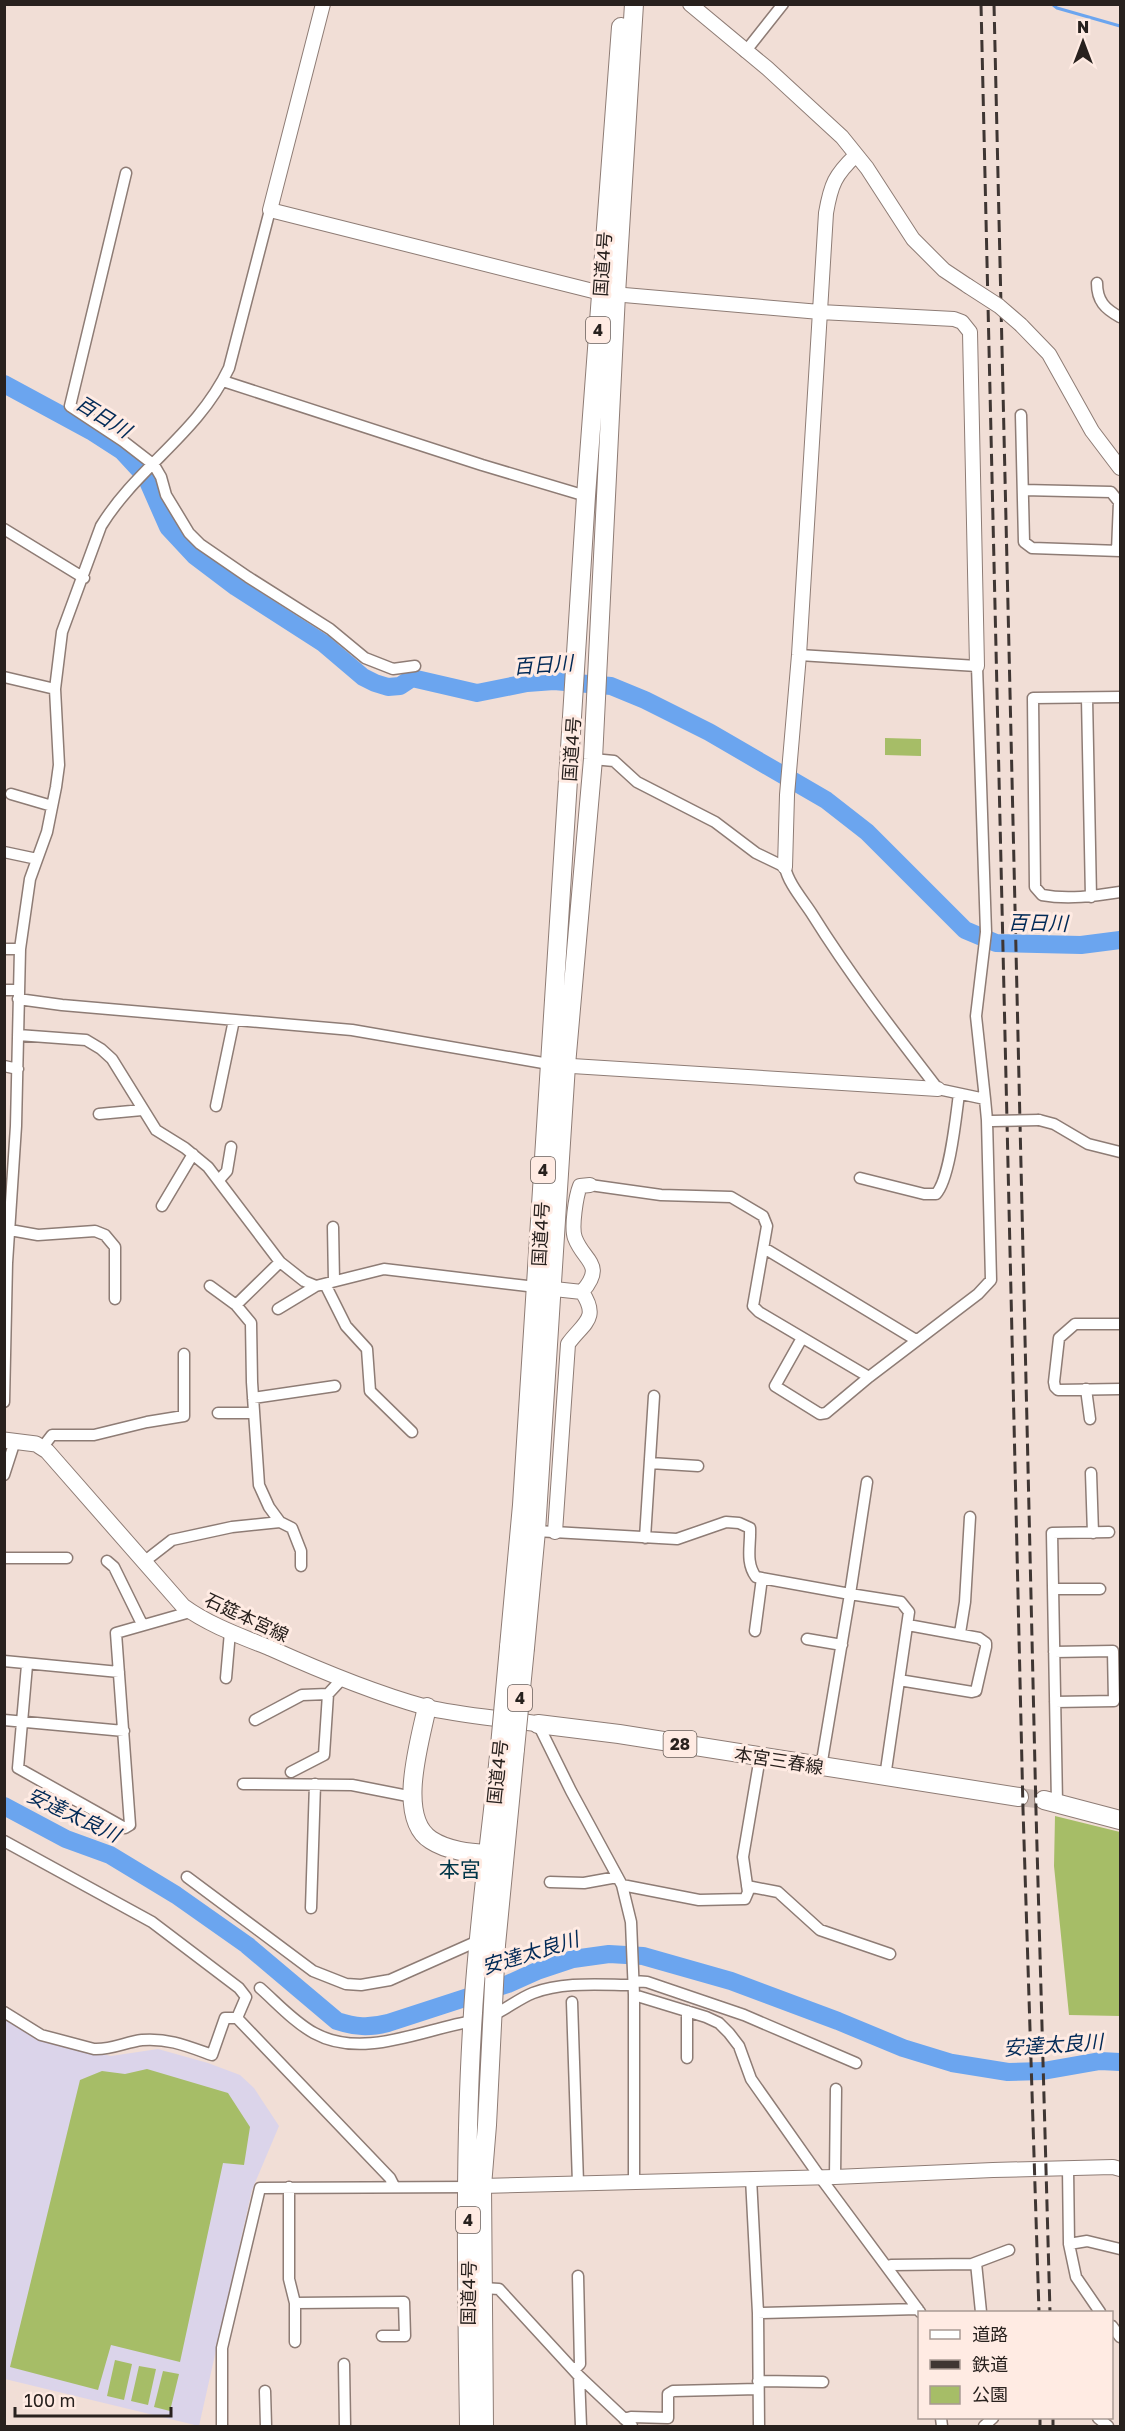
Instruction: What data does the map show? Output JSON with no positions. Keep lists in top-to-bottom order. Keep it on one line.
{"streets":{"main road":["国道4号","4","石筵本宮線","28","本宮三春線"]},"crossings":[["石筵本宮線","本宮三春線"]],"districts":["本宮"],"water":["百日川","安達太良川"],"legend":["道路","鉄道","公園"],"scale_bar":"100 m","north":"top"}
